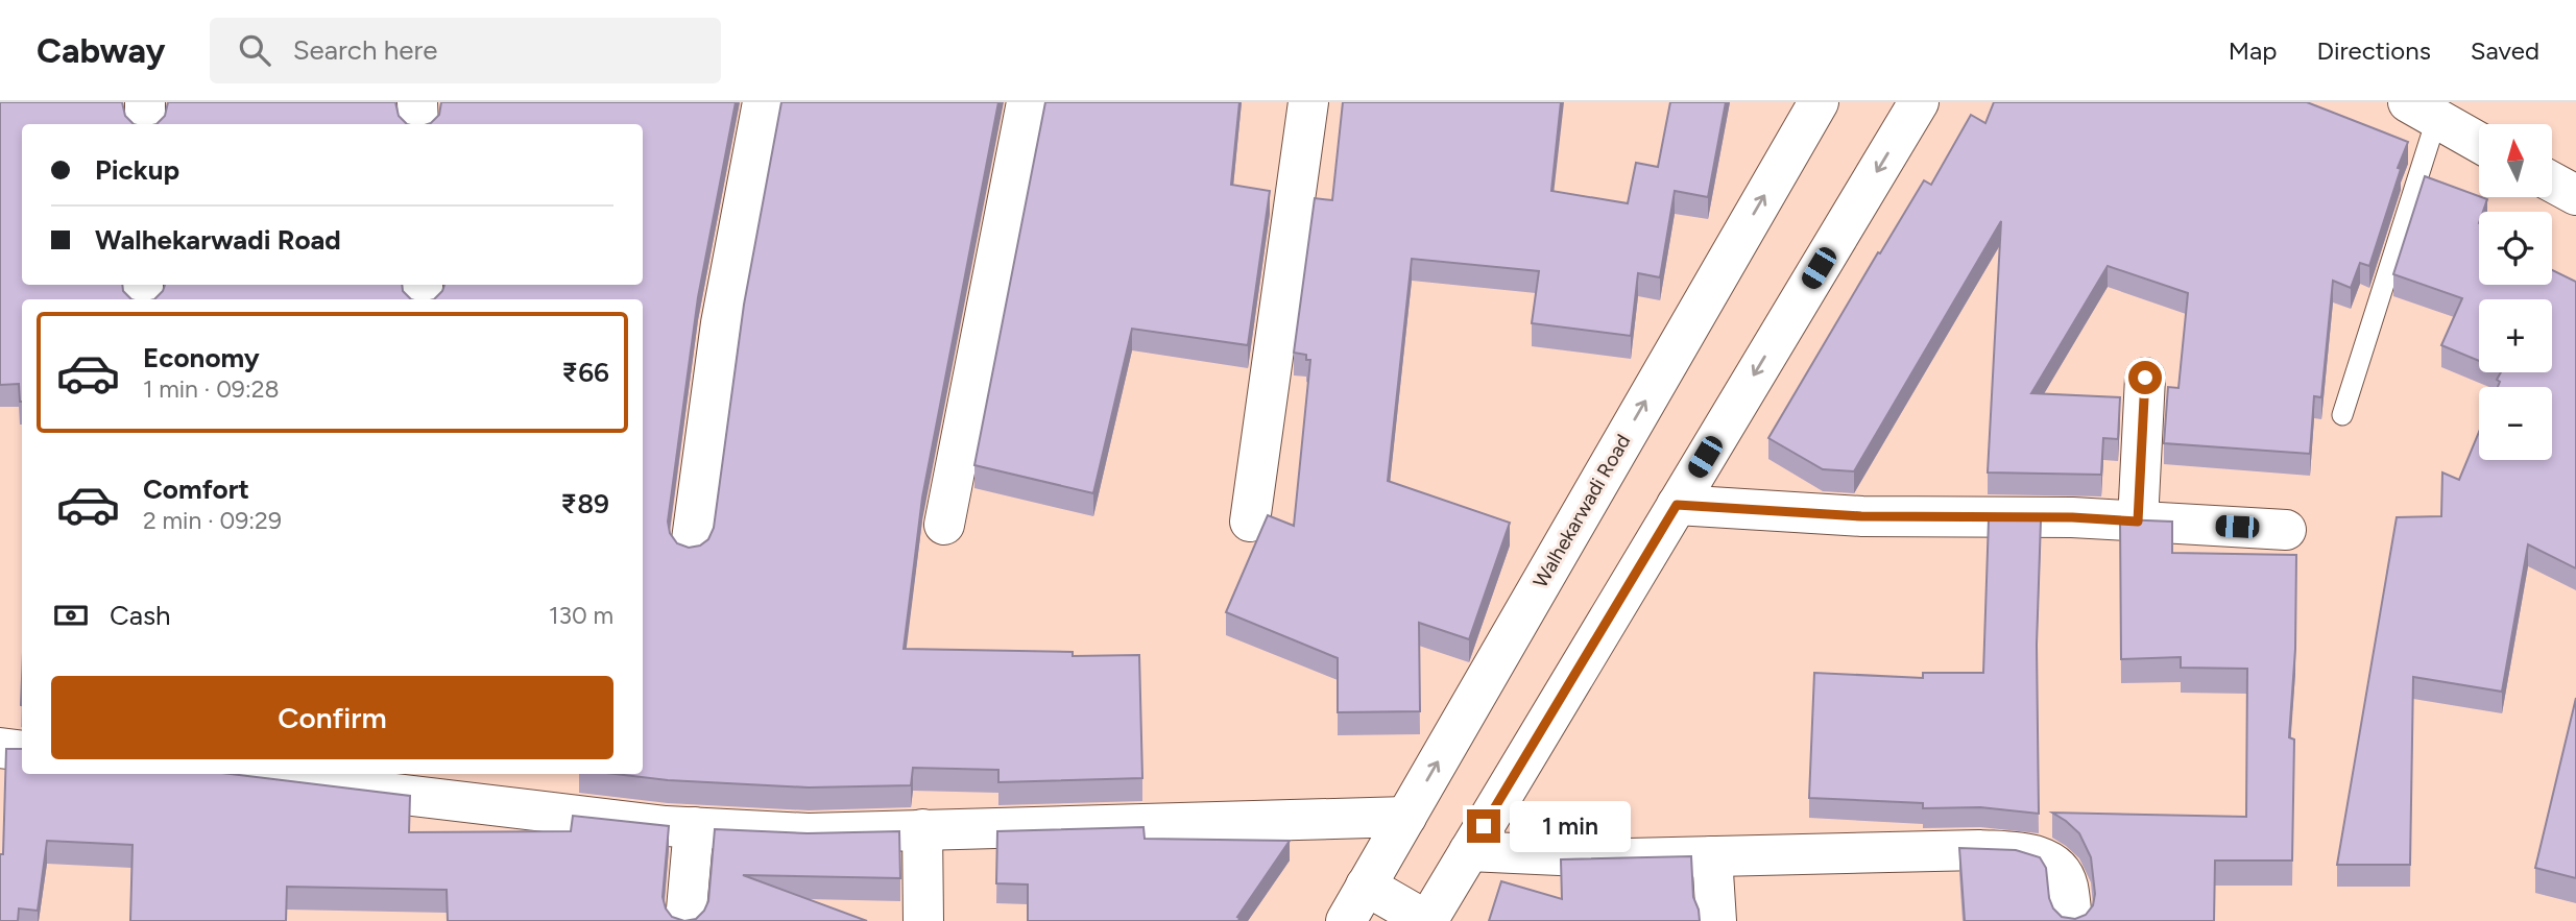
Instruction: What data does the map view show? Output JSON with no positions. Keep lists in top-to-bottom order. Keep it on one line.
{"streets":{"street":["Walhekarwadi Road"]},"north":"top","page":{"header":"Cabway","search":"Search here","nav":["Map","Directions","Saved"],"map_buttons":["+","−"],"banner":["Pickup","Walhekarwadi Road"],"list":[{"name":"Economy","note":"1 min · 09:28","value":"₹66"},{"name":"Comfort","note":"2 min · 09:29","value":"₹89"}],"pay":["Cash","130 m"],"buttons":"Confirm","bubble":"1 min"}}
